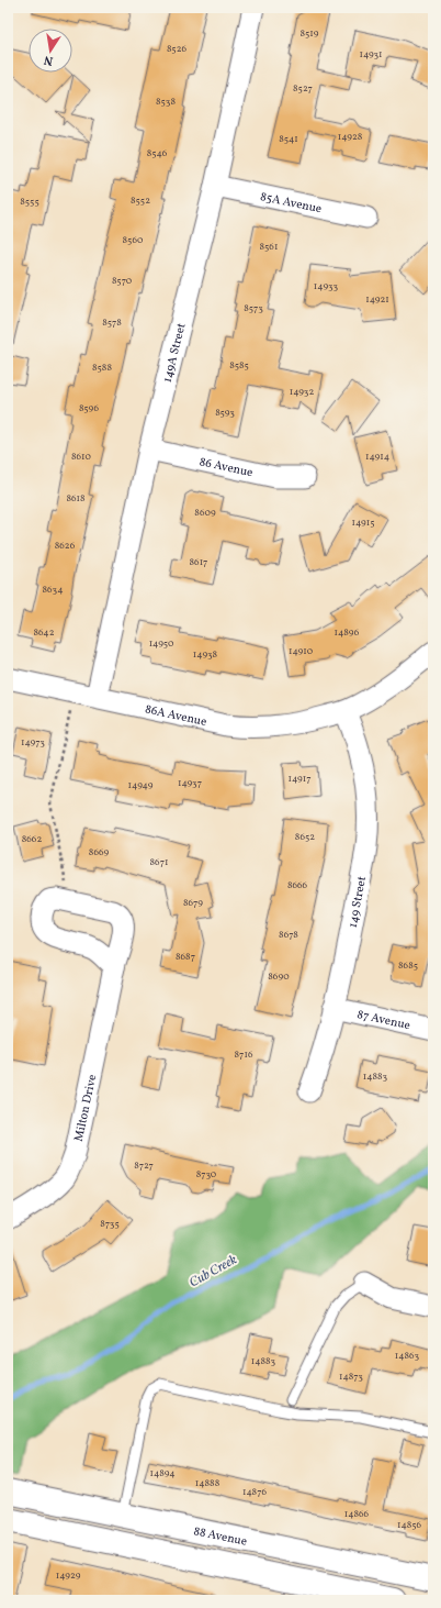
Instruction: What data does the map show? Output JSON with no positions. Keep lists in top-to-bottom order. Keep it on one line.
{"streets":{"main road":["88 Avenue"],"street":["85A Avenue","149A Street","86 Avenue","86A Avenue","149 Street","87 Avenue","Milton Drive"]},"crossings":[["85A Avenue","149A Street"],["149A Street","86 Avenue"],["149A Street","86A Avenue"],["86A Avenue","149 Street"],["149 Street","87 Avenue"]],"water":["Cub Creek"],"house_numbers":["8519","8526","14931","8527","8538","14928","8541","8546","8552","8555","8560","8561","8570","14933","14921","8573","8578","8585","8588","14932","8596","8593","8610","14914","8618","8609","14915","8626","8617","8634","8642","14896","14950","14910","14938","14973","14917","14937","14949","8652","8662","8669","8671","8666","8679","8678","8687","8685","8690","8716","14883","8727","8730","8735","14863","14883","14873","14894","14888","14876","14866","14856","14929"],"north":"bottom"}
